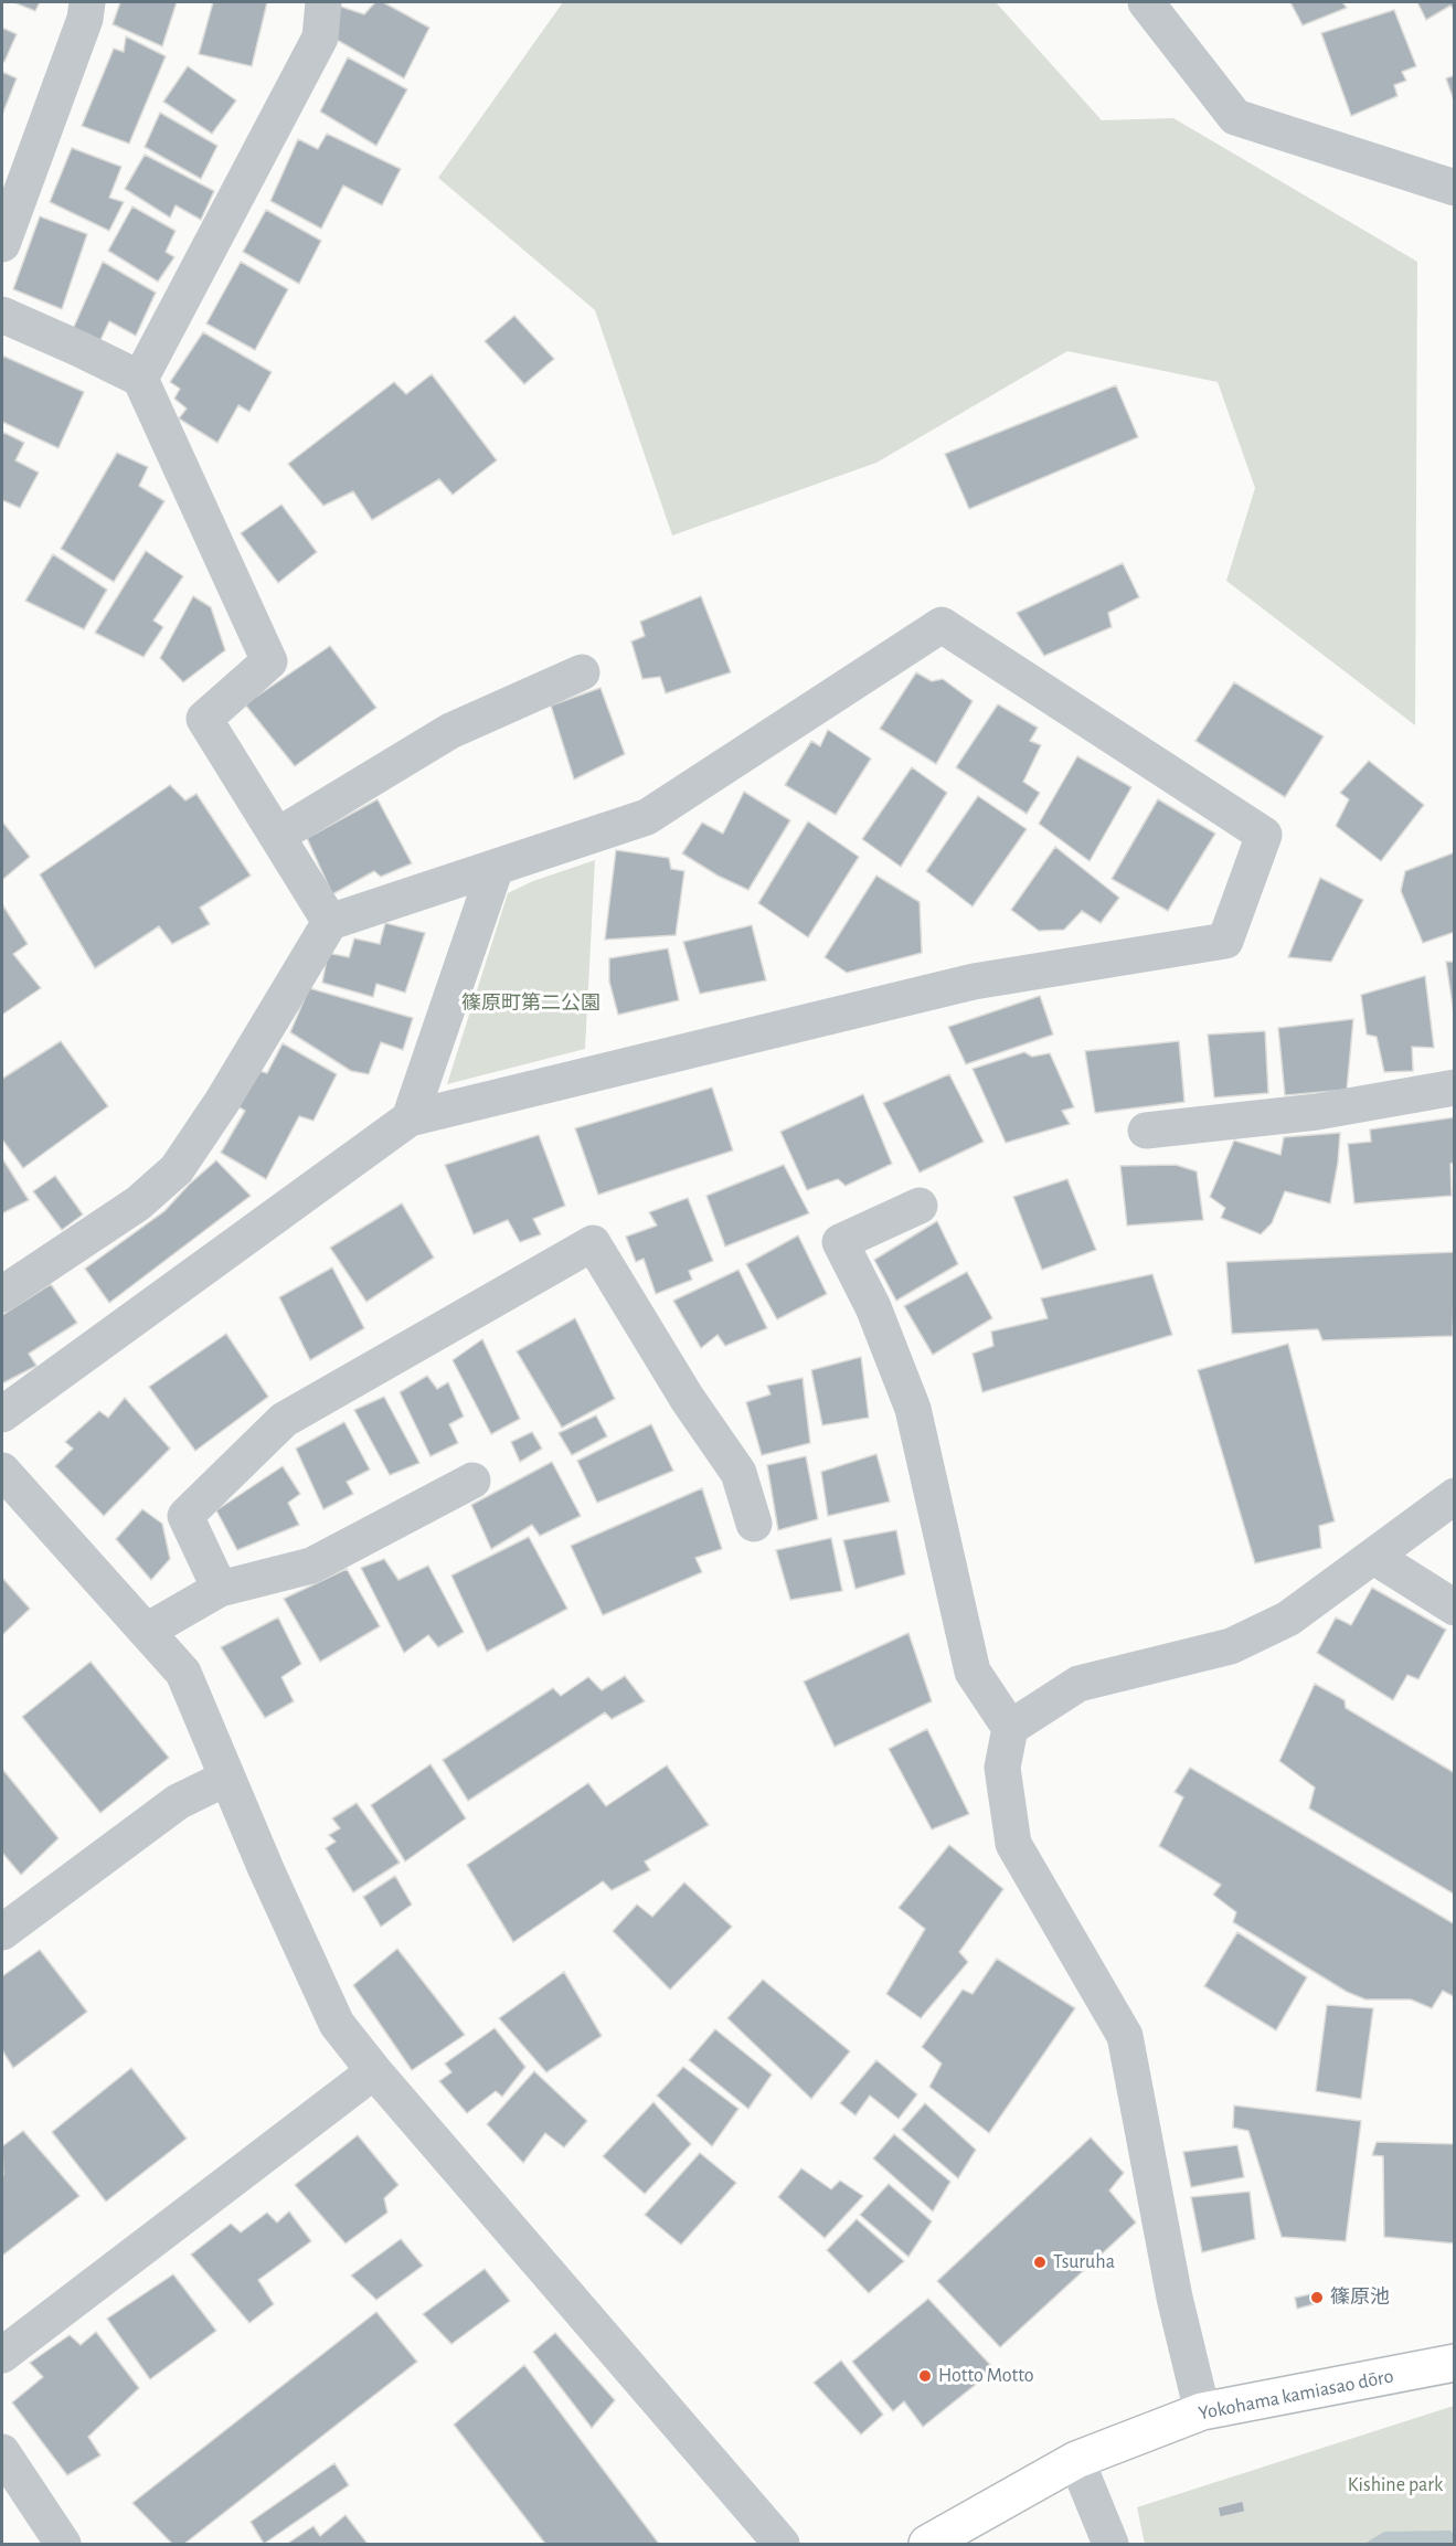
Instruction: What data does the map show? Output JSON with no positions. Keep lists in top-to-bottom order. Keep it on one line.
{"streets":{"main road":["Yokohama kamiasao dōro"]},"parks":["篠原町第二公園","Kishine park"],"places":["Tsuruha","篠原池","Hotto Motto"]}
